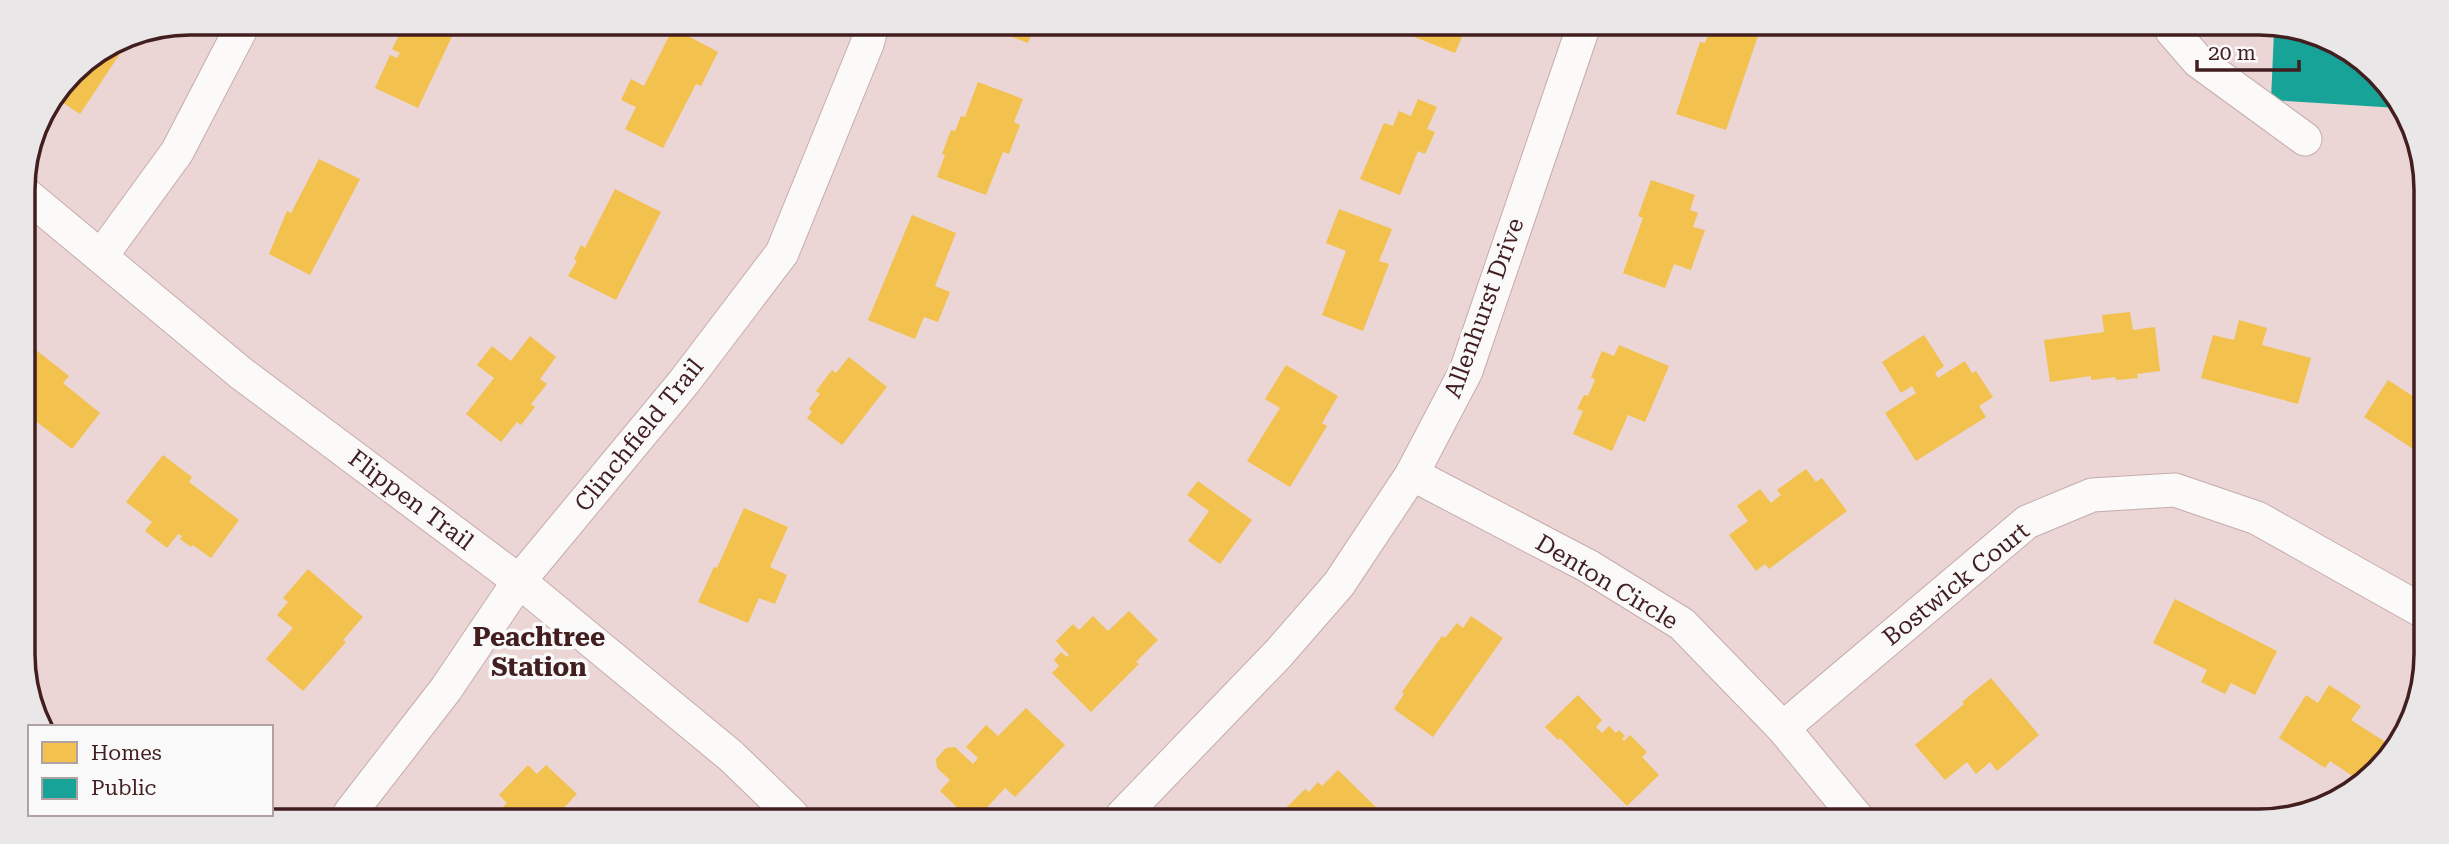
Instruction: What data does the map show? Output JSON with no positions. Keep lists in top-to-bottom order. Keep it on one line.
{"streets":{"street":["Allenhurst Drive","Clinchfield Trail","Flippen Trail","Denton Circle","Bostwick Court"]},"crossings":[["Allenhurst Drive","Denton Circle"],["Clinchfield Trail","Flippen Trail"],["Denton Circle","Bostwick Court"]],"districts":["Peachtree Station"],"legend":["Homes","Public"],"scale_bar":"20 m"}
